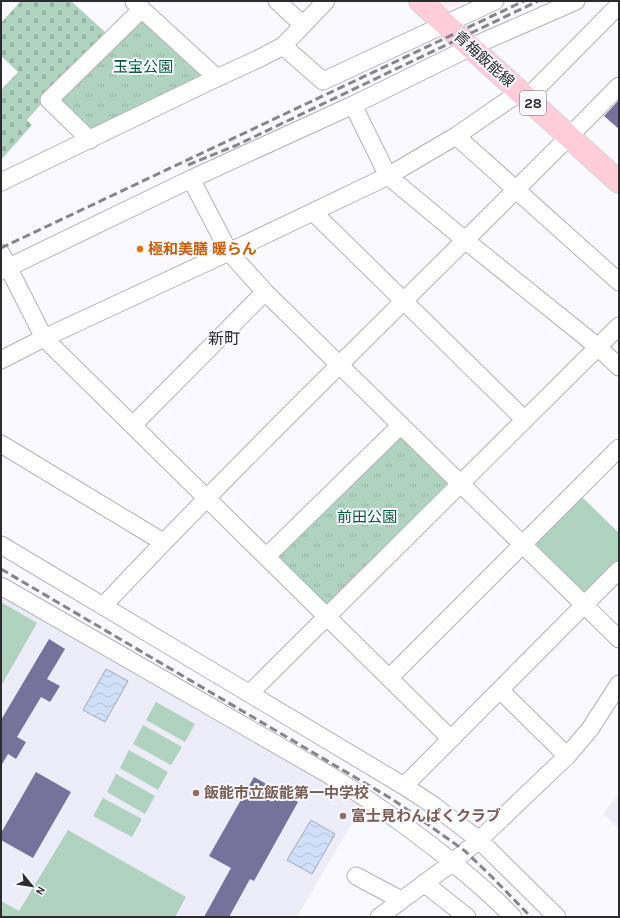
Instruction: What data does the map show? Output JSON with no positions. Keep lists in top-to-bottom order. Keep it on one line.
{"streets":{"main road":["青梅飯能線","28"]},"districts":["新町"],"parks":["玉宝公園","前田公園"],"places":["極和美膳 暖らん","飯能市立飯能第一中学校","富士見わんぱくクラブ"],"north":"bottom right"}
